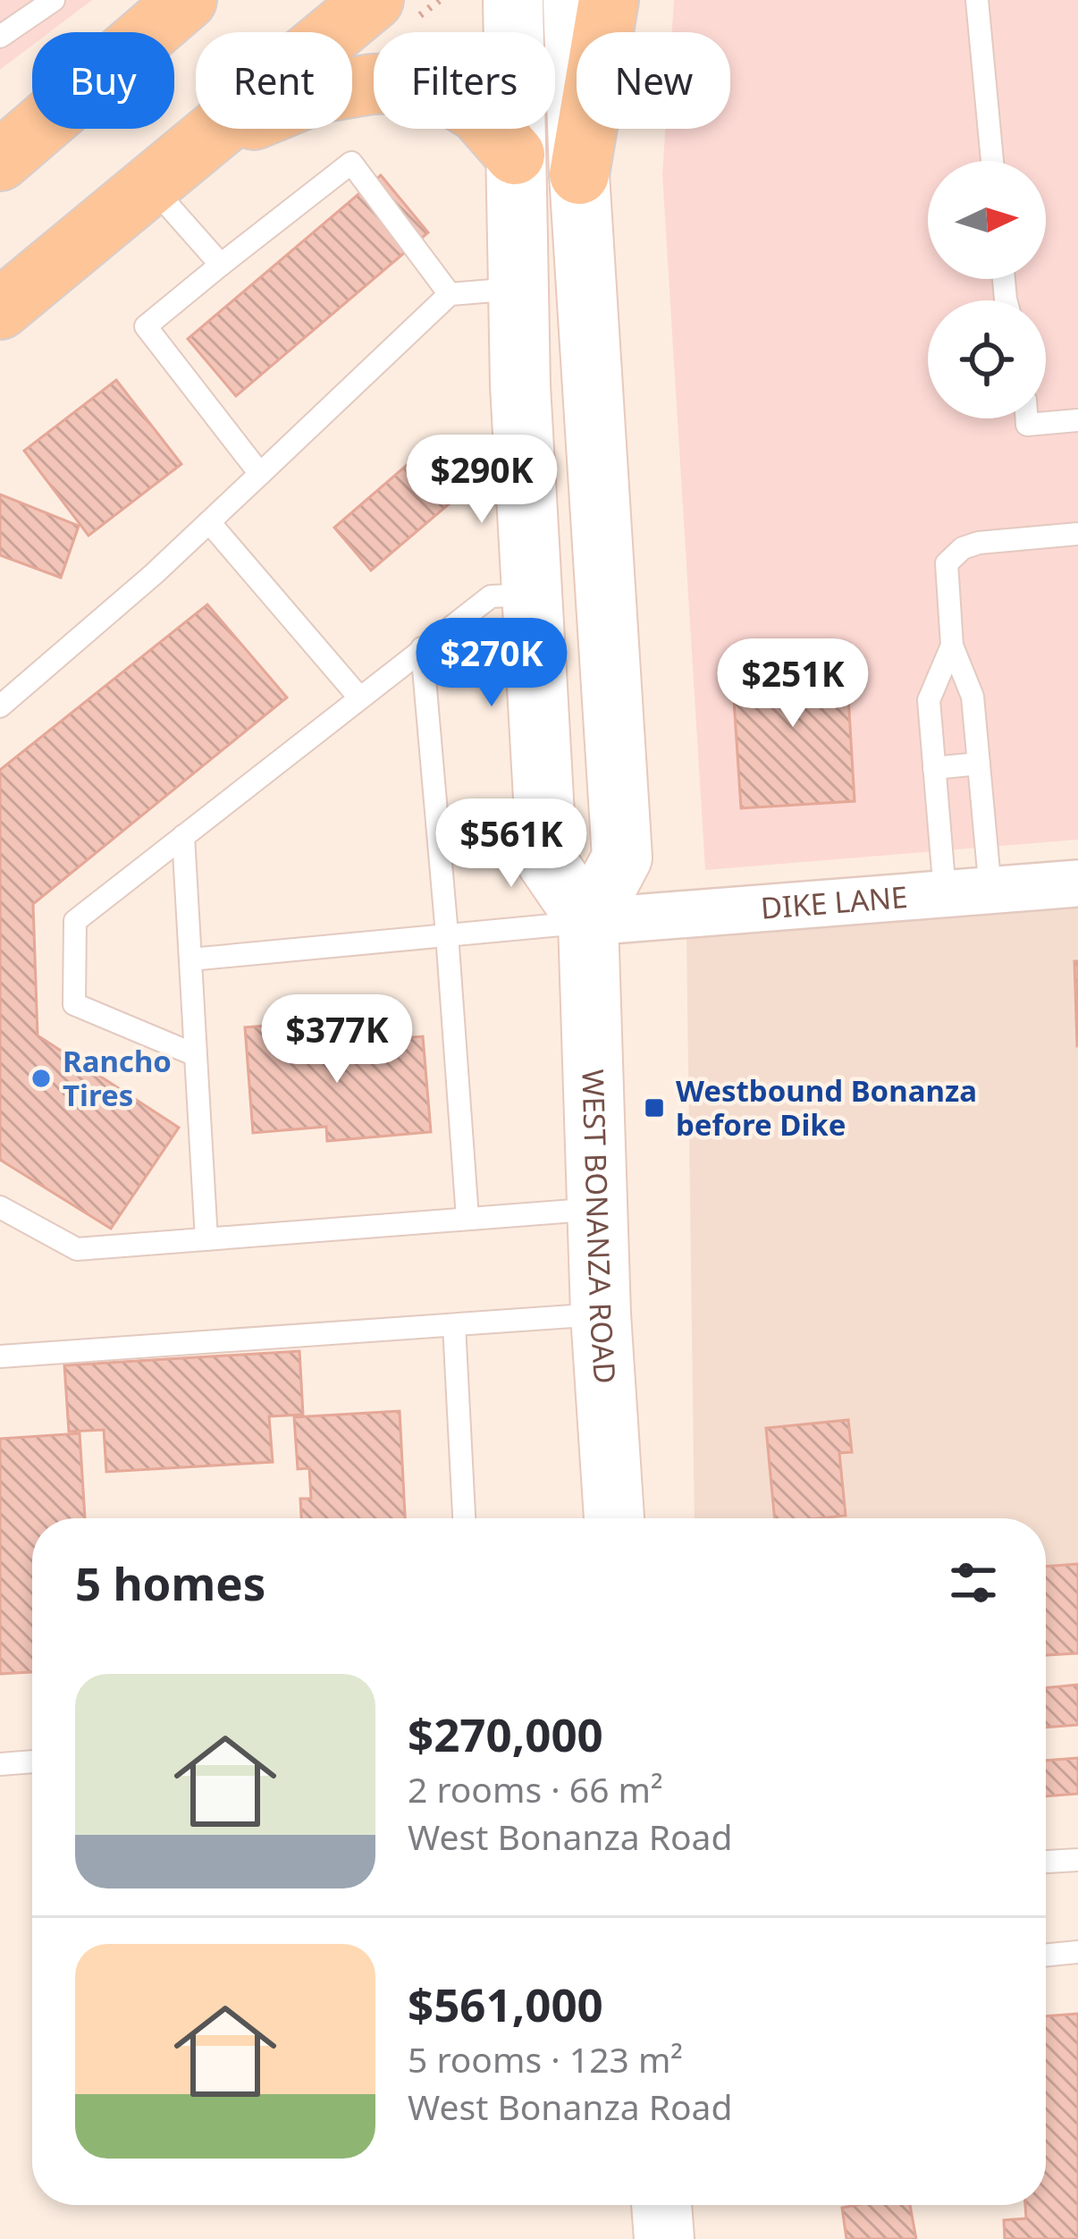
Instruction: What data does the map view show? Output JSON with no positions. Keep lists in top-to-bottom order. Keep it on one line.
{"streets":{"main road":["WEST BONANZA ROAD"],"street":["DIKE LANE"]},"crossings":[["DIKE LANE","WEST BONANZA ROAD"]],"places":{"other":["Rancho Tires"],"transit":["Westbound Bonanza before Dike"]},"north":"right","page":{"chip":["Buy","Rent","Filters","New"],"price":["$290K","$270K","$251K","$561K","$377K"],"heading":"5 homes","list":[{"name":"$270,000","note":"2 rooms · 66 m² · West Bonanza Road"},{"name":"$561,000","note":"5 rooms · 123 m² · West Bonanza Road"}]}}
